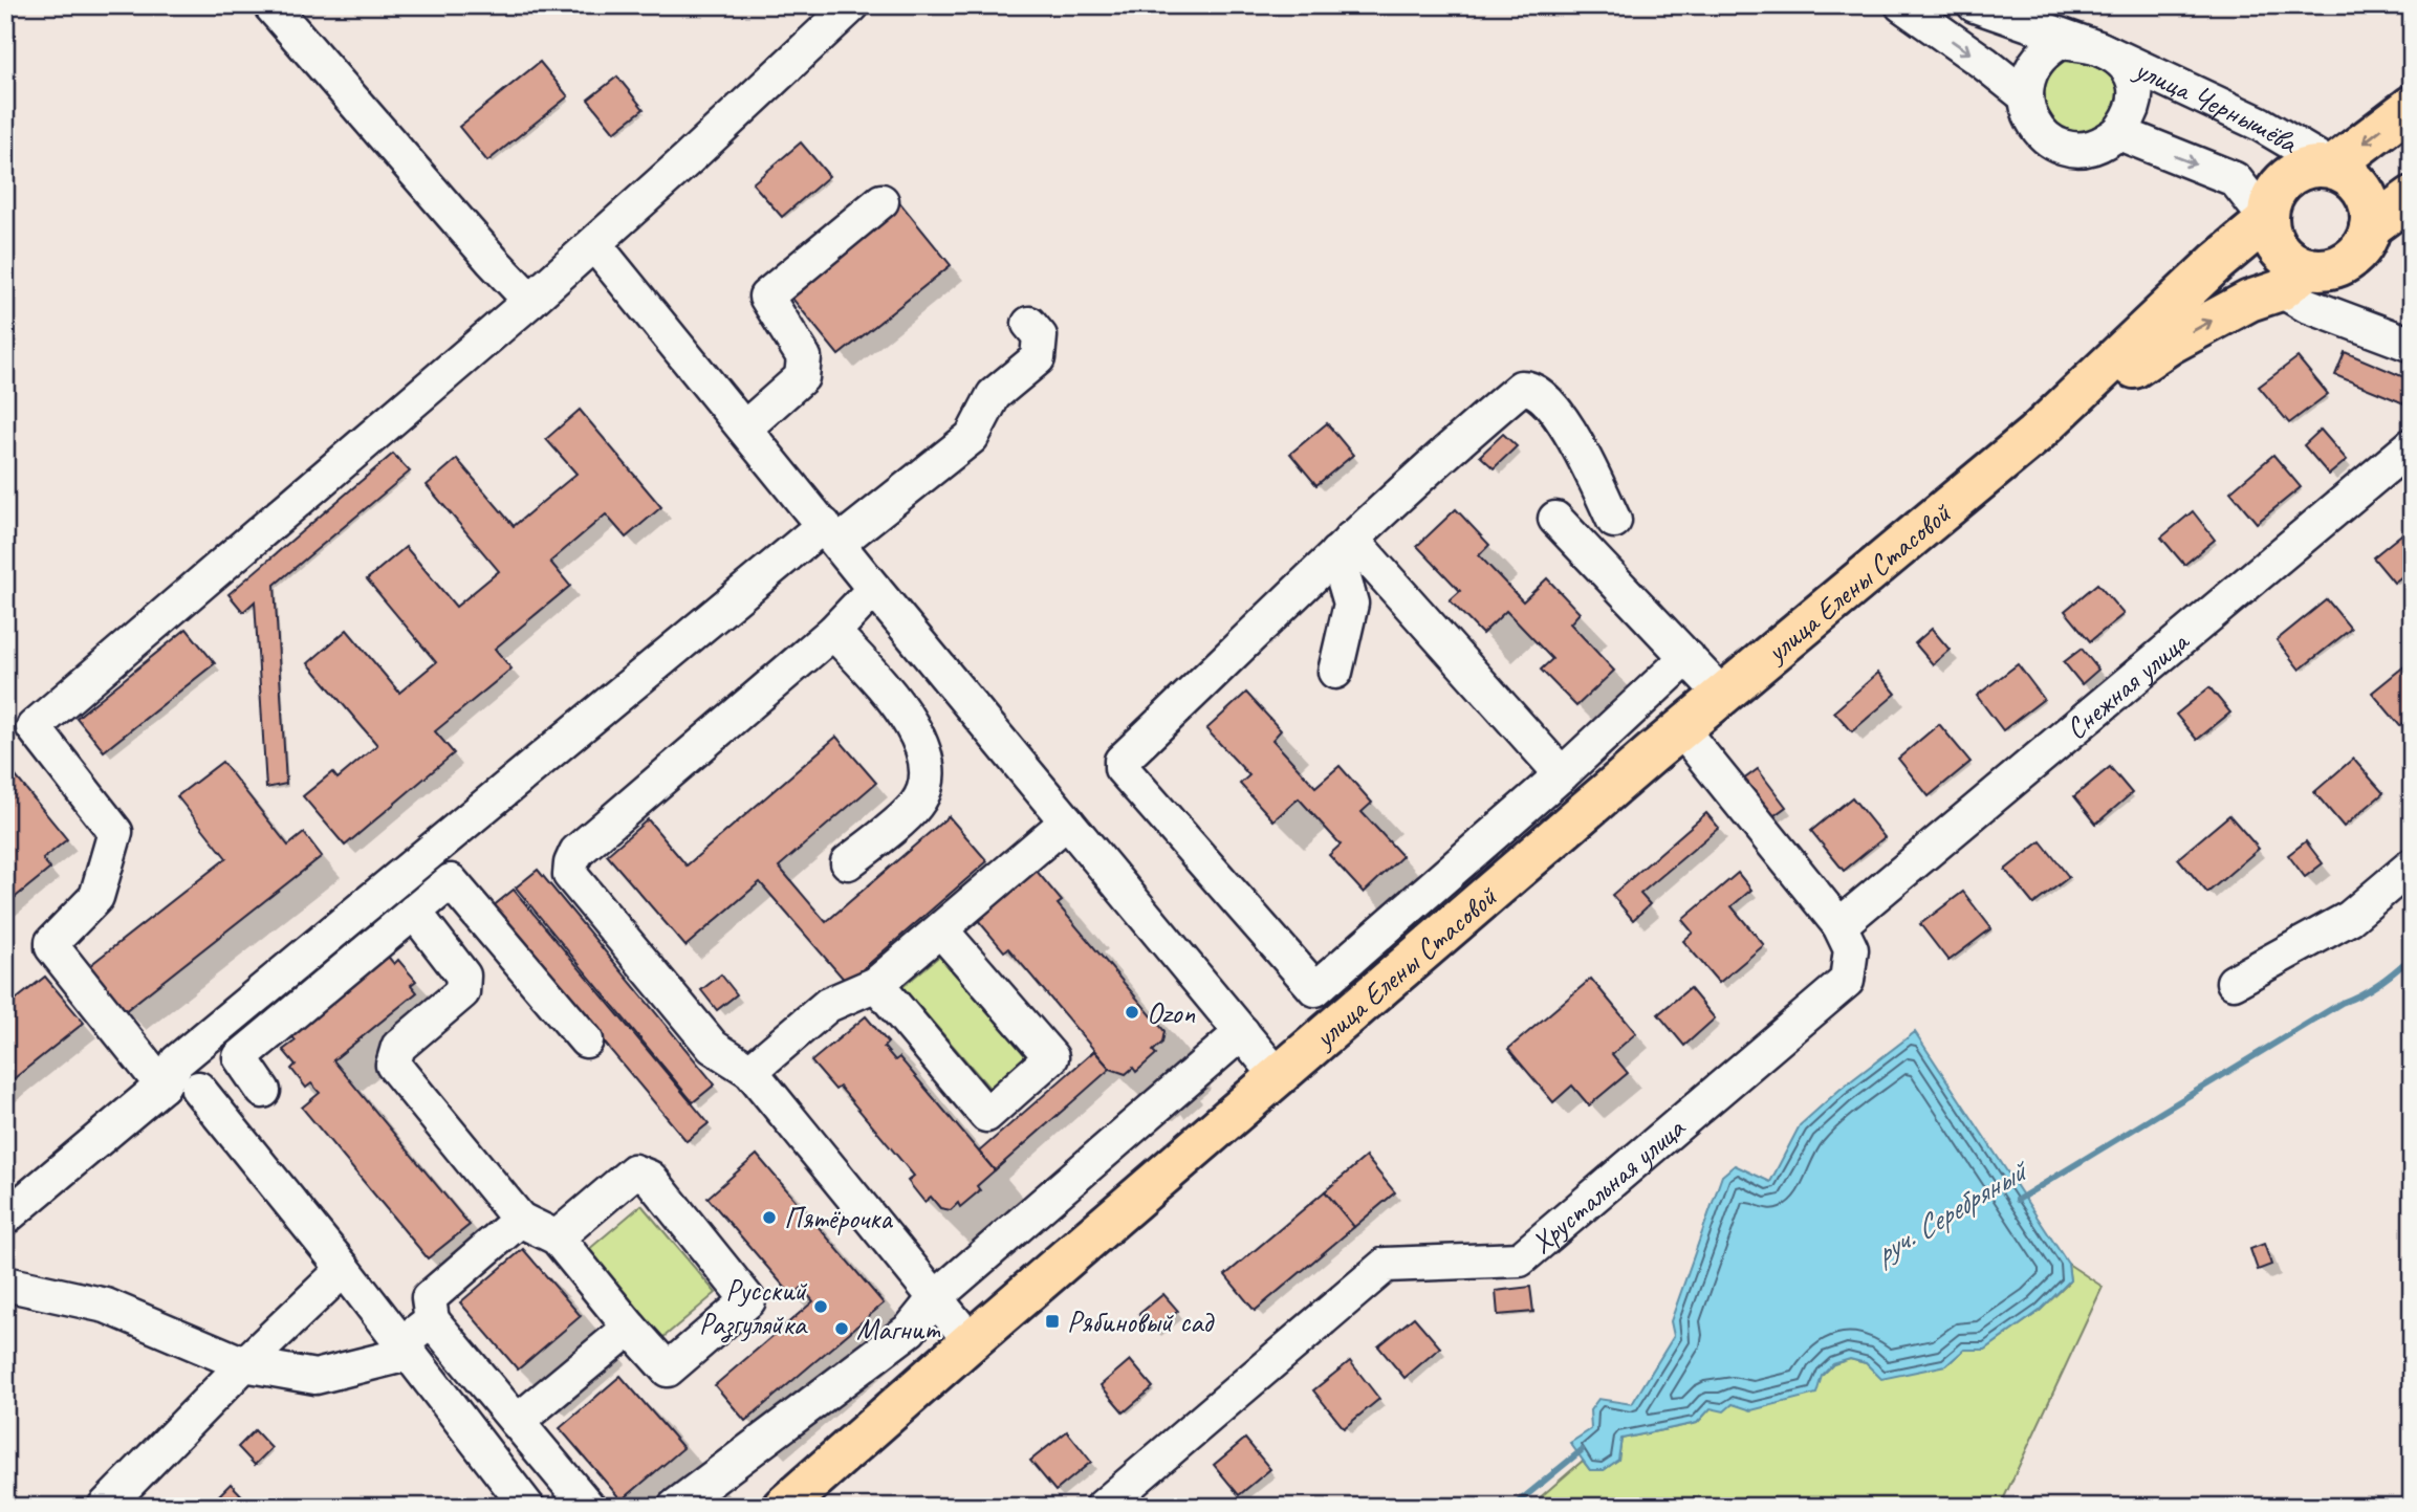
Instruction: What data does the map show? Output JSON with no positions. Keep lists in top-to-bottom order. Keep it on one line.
{"streets":{"main road":["улица Елены Стасовой"],"street":["улица Чернышёва","Снежная улица","Хрустальная улица"]},"crossings":[["улица Чернышёва","улица Елены Стасовой"],["Снежная улица","Хрустальная улица"]],"water":["руч. Серебряный"],"places":{"other":["Ozon","Пятёрочка","Русский Разгуляйка","Магнит"],"transit":["Рябиновый сад"]}}
